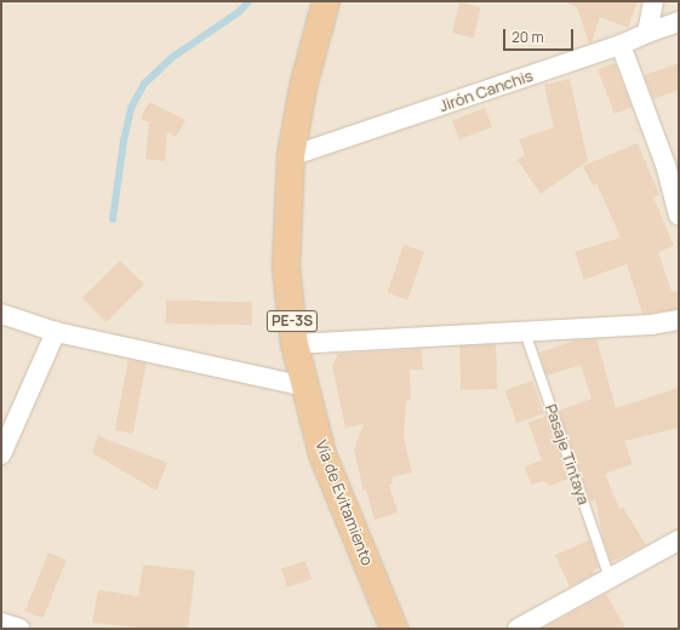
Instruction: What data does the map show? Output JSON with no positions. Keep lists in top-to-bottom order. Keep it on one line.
{"streets":{"highway":["PE-3S","Vía de Evitamiento"],"street":["Jirón Canchis"],"lane":["Pasaje Tintaya"]},"crossings":[["Jirón Canchis","Vía de Evitamiento"]],"scale_bar":"20 m"}
